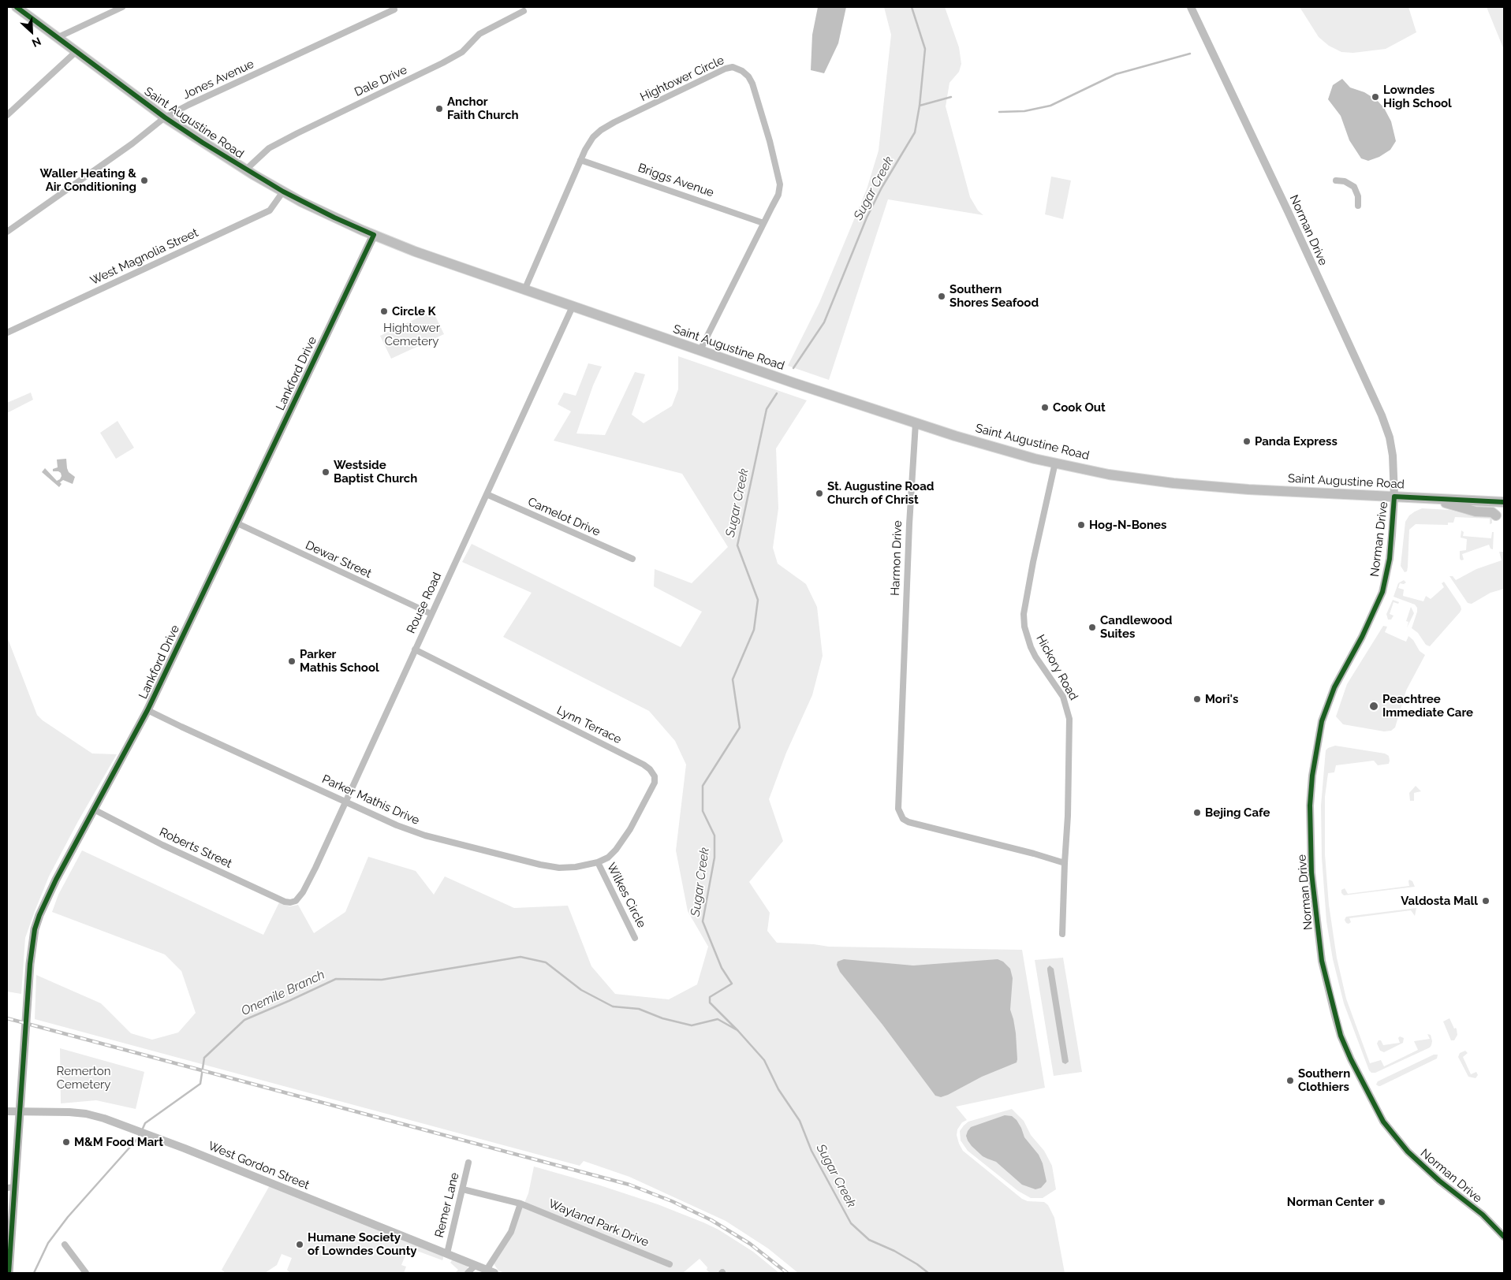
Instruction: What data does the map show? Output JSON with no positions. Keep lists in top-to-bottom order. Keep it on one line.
{"streets":{"main road":["Saint Augustine Road","Lankford Drive"],"street":["Hightower Circle","Jones Avenue","Dale Drive","Briggs Avenue","Norman Drive","West Magnolia Street","Camelot Drive","Harmon Drive","Dewar Street","Rouse Road","Hickory Road","Lynn Terrace","Parker Mathis Drive","Roberts Street","Wilkes Circle","West Gordon Street","Remer Lane","Wayland Park Drive"]},"crossings":[["Hightower Circle","Saint Augustine Road"],["Hightower Circle","Briggs Avenue"],["Jones Avenue","Saint Augustine Road"],["Dale Drive","Saint Augustine Road"],["Saint Augustine Road","Norman Drive"],["Saint Augustine Road","West Magnolia Street"],["Saint Augustine Road","Lankford Drive"],["Saint Augustine Road","Harmon Drive"],["Saint Augustine Road","Rouse Road"],["Saint Augustine Road","Hickory Road"],["Lankford Drive","Dewar Street"],["Lankford Drive","Parker Mathis Drive"],["Lankford Drive","Roberts Street"],["Lankford Drive","West Gordon Street"],["Camelot Drive","Rouse Road"],["Harmon Drive","Hickory Road"],["Dewar Street","Rouse Road"],["Rouse Road","Lynn Terrace"],["Rouse Road","Parker Mathis Drive"],["Rouse Road","Roberts Street"],["Lynn Terrace","Parker Mathis Drive"],["Lynn Terrace","Wilkes Circle"],["Parker Mathis Drive","Wilkes Circle"],["West Gordon Street","Remer Lane"],["Remer Lane","Wayland Park Drive"]],"water":["Sugar Creek","Onemile Branch"],"parks":["Hightower Cemetery","Remerton Cemetery"],"places":["Lowndes High School","Anchor Faith Church","Waller Heating & Air Conditioning","Southern Shores Seafood","Circle K","Cook Out","Panda Express","Westside Baptist Church","St. Augustine Road Church of Christ","Hog-N-Bones","Candlewood Suites","Parker Mathis School","Mori's","Peachtree Immediate Care","Bejing Cafe","Valdosta Mall","Southern Clothiers","M&M Food Mart","Norman Center","Humane Society of Lowndes County"],"north":"bottom right"}
